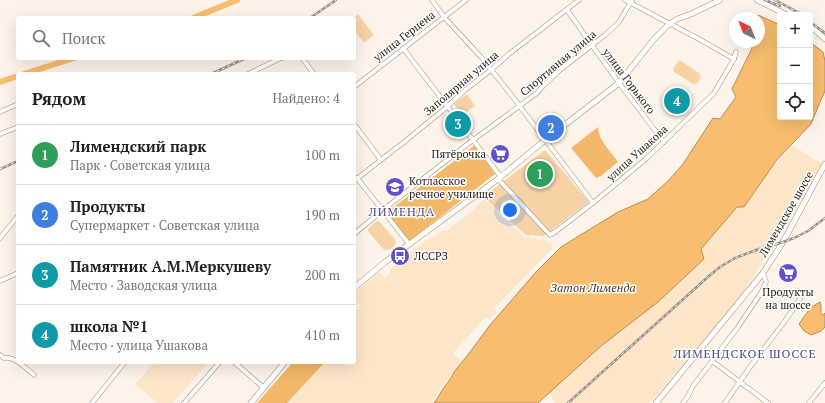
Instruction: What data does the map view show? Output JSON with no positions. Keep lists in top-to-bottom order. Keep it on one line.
{"streets":{"main road":["Лимендское шоссе"],"street":["улица Герцена","Спортивная улица","улица Горького","Заполярная улица","улица Ушакова"]},"crossings":[["Спортивная улица","улица Горького"],["улица Горького","Заполярная улица"],["улица Горького","улица Ушакова"]],"districts":["ЛИ́МЕНДА","ЛИМЕНДСКОЕ ШОССЕ"],"water":["Затон Лименда"],"places":{"supermarket":["Пятёрочка","Продукты на шоссе"],"school or university":["Котласское речное училище"],"bus stop":["ЛССРЗ"]},"north":"top left","page":{"map_buttons":["+","−"],"search":"Поиск","heading":["Рядом","Найдено: 4"],"pins":["4","3","2","1"],"list":[{"mark":"1","name":"Лимендский парк","note":"Парк · Советская улица","value":"100 m"},{"mark":"2","name":"Продукты","note":"Супермаркет · Советская улица","value":"190 m"},{"mark":"3","name":"Памятник А.М.Меркушеву","note":"Место · Заводская улица","value":"200 m"},{"mark":"4","name":"школа №1","note":"Место · улица Ушакова","value":"410 m"}]}}
